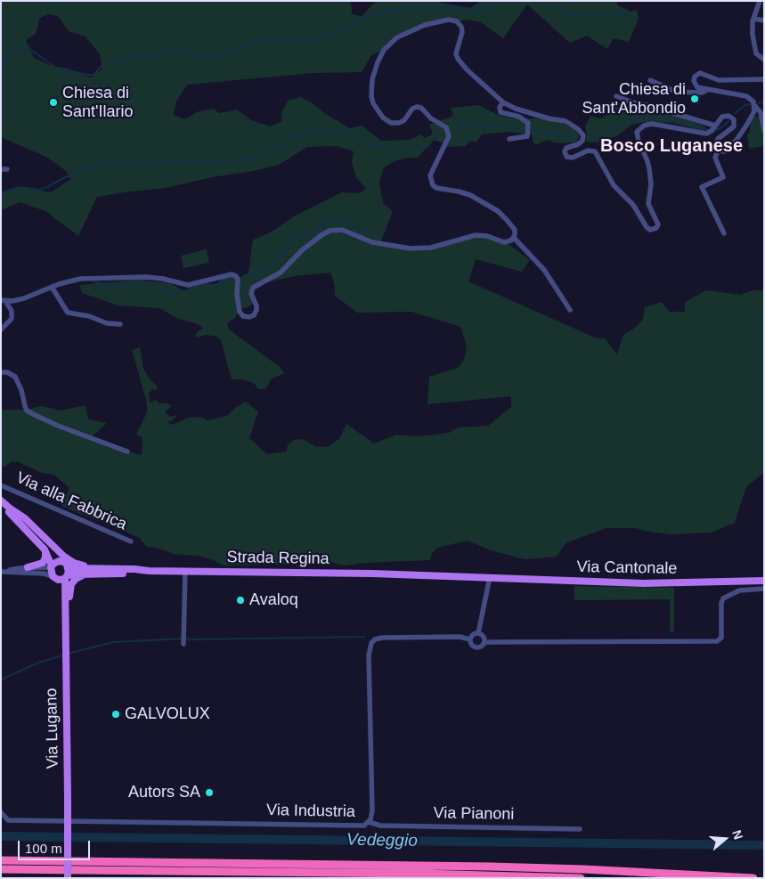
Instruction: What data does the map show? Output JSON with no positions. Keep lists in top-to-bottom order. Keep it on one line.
{"streets":{"main road":["Strada Regina","Via Cantonale","Via Lugano"],"street":["Via alla Fabbrica","Via Industria","Via Pianoni"]},"crossings":[["Strada Regina","Via Cantonale"],["Via Industria","Via Pianoni"]],"districts":["Bosco Luganese"],"water":["Vedeggio"],"places":["Chiesa di Sant'Abbondio","Chiesa di Sant'Ilario","Avaloq","GALVOLUX","Autors SA"],"scale_bar":"100 m","north":"right"}
